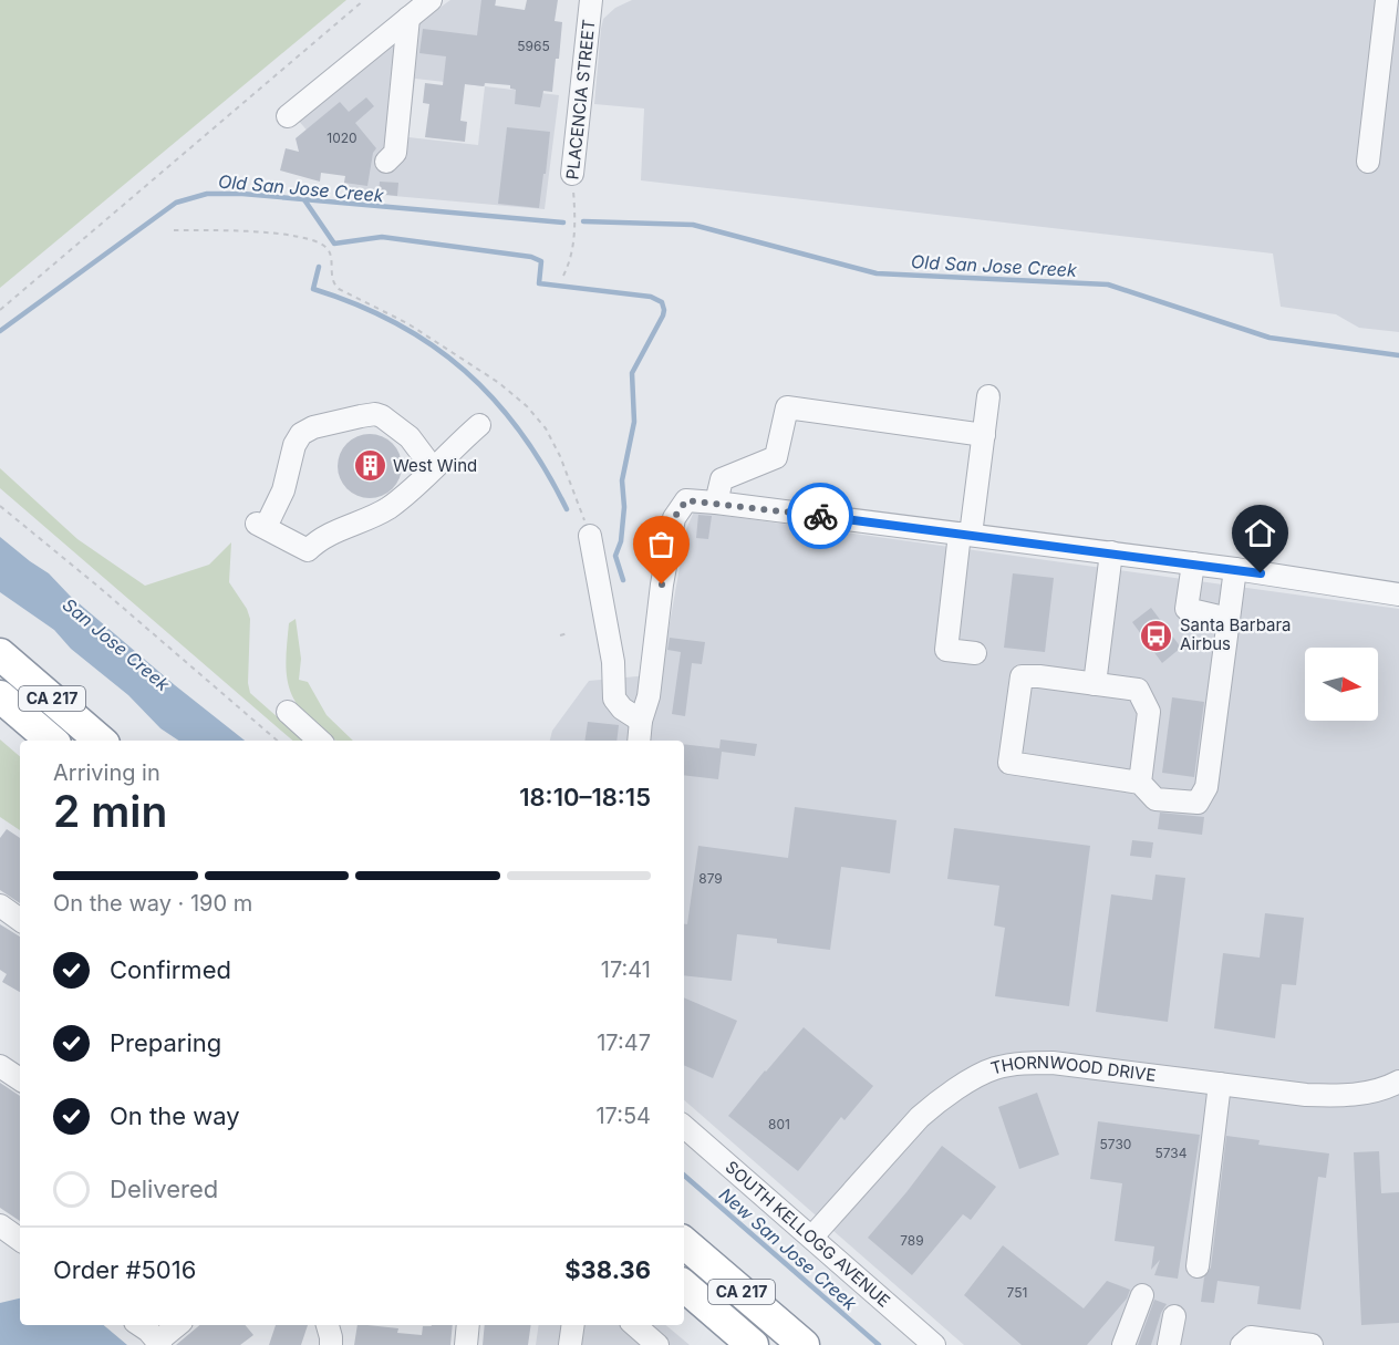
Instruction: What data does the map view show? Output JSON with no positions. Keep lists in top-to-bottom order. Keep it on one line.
{"streets":{"highway":["CA 217"],"street":["PLACENCIA STREET","THORNWOOD DRIVE","SOUTH KELLOGG AVENUE"]},"crossings":[["THORNWOOD DRIVE","SOUTH KELLOGG AVENUE"]],"water":["Old San Jose Creek","San Jose Creek","New San Jose Creek"],"places":{"building":["West Wind"],"bus stop":["Santa Barbara Airbus"]},"house_numbers":["5965","1020","879","801","5730","5734","789","751"],"north":"right","page":{"heading":["2 min","Arriving in","18:10–18:15"],"panel":["Order #5016","$38.36"],"bar":"On the way · 190 m","list":[["Confirmed","17:41"],["Preparing","17:47"],["On the way","17:54"],"Delivered"]}}
